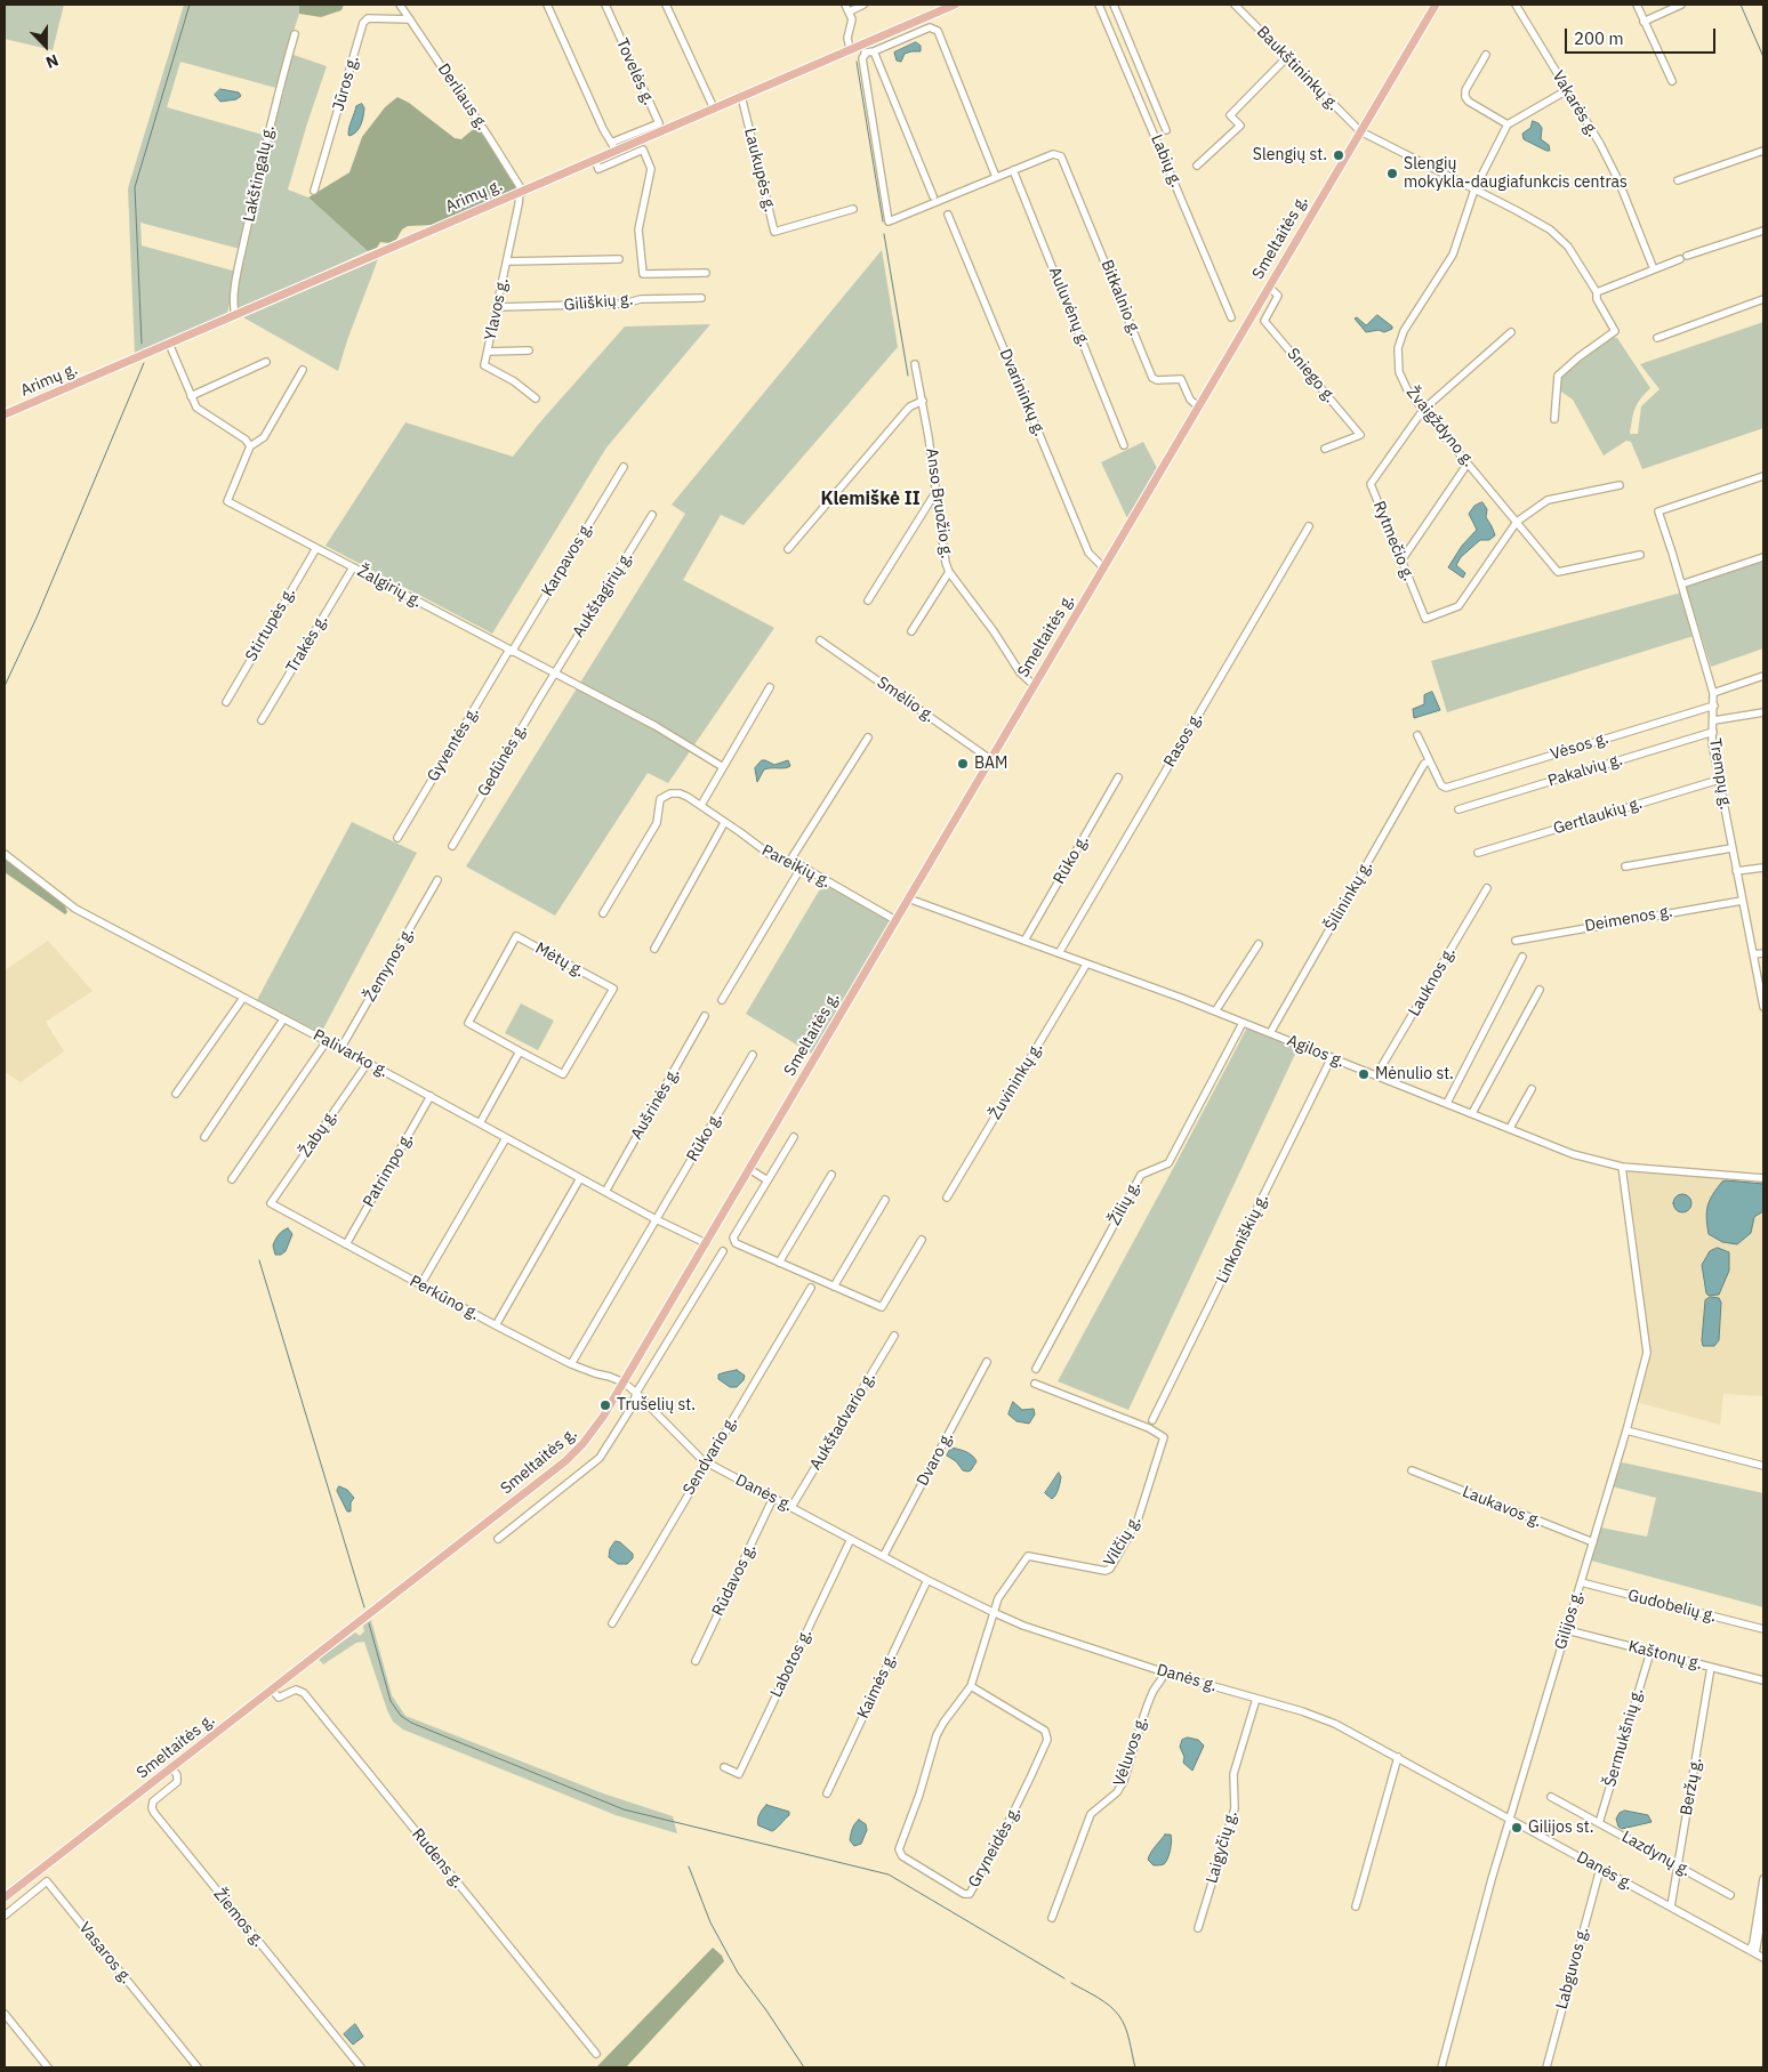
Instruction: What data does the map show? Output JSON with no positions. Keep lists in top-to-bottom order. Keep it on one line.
{"streets":{"main road":["Arimų g.","Smeltaitės g."],"street":["Baukštininkų g.","Tovelės g.","Jūros g.","Derliaus g.","Vakarės g.","Labių g.","Laukupės g.","Lakštingalų g.","Bitkalnio g.","Giliškių g.","Auluvėnų g.","Ylavos g.","Sniego g.","Dvarininkų g.","Žvaigždyno g.","Anso Bruožio g.","Rytmečio g.","Karpavos g.","Žalgirių g.","Aukštagirių g.","Stirtupės g.","Trakės g.","Smėlio g.","Rasos g.","Gyventės g.","Vėsos g.","Gedūnės g.","Pakalvių g.","Trempų g.","Gertlaukių g.","Rūko g.","Pareikių g.","Šilininkų g.","Deimenos g.","Mėtų g.","Žemynos g.","Lauknos g.","Agilos g.","Palivarko g.","Žuvininkų g.","Aušrinės g.","Žabų g.","Patrimpo g.","Žilių g.","Linkoniškių g.","Perkūno g.","Aukštadvario g.","Sendvario g.","Dvaro g.","Danės g.","Laukavos g.","Vilčių g.","Rūdavos g.","Gudobelių g.","Gilijos g.","Kaštonų g.","Labotos g.","Kaimės g.","Šermukšnių g.","Vėluvos g.","Beržų g.","Gryneidės g.","Laigyčių g.","Lazdynų g.","Rudens g.","Žiemos g.","Vasaros g.","Labguvos g."]},"crossings":[["Baukštininkų g.","Smeltaitės g."],["Baukštininkų g.","Žvaigždyno g."],["Tovelės g.","Arimų g."],["Jūros g.","Derliaus g."],["Derliaus g.","Arimų g."],["Derliaus g.","Ylavos g."],["Laukupės g.","Arimų g."],["Lakštingalų g.","Arimų g."],["Arimų g.","Ylavos g."],["Smeltaitės g.","Bitkalnio g."],["Smeltaitės g.","Sniego g."],["Smeltaitės g.","Dvarininkų g."],["Smeltaitės g.","Anso Bruožio g."],["Smeltaitės g.","Smėlio g."],["Smeltaitės g.","Pareikių g."],["Smeltaitės g.","Agilos g."],["Smeltaitės g.","Palivarko g."],["Smeltaitės g.","Perkūno g."],["Smeltaitės g.","Danės g."],["Smeltaitės g.","Rudens g."],["Smeltaitės g.","Žiemos g."],["Bitkalnio g.","Auluvėnų g."],["Giliškių g.","Ylavos g."],["Žvaigždyno g.","Rytmečio g."],["Karpavos g.","Žalgirių g."],["Karpavos g.","Gyventės g."],["Žalgirių g.","Aukštagirių g."],["Žalgirių g.","Stirtupės g."],["Žalgirių g.","Trakės g."],["Žalgirių g.","Gyventės g."],["Žalgirių g.","Gedūnės g."],["Aukštagirių g.","Gedūnės g."],["Rasos g.","Agilos g."],["Vėsos g.","Trempų g."],["Vėsos g.","Šilininkų g."],["Pakalvių g.","Trempų g."],["Trempų g.","Gertlaukių g."],["Trempų g.","Deimenos g."],["Rūko g.","Agilos g."],["Rūko g.","Palivarko g."],["Rūko g.","Perkūno g."],["Šilininkų g.","Agilos g."],["Žemynos g.","Palivarko g."],["Lauknos g.","Agilos g."],["Agilos g.","Žuvininkų g."],["Agilos g.","Žilių g."],["Agilos g.","Linkoniškių g."],["Agilos g.","Gilijos g."],["Palivarko g.","Aušrinės g."],["Palivarko g.","Žabų g."],["Palivarko g.","Patrimpo g."],["Žabų g.","Perkūno g."],["Patrimpo g.","Perkūno g."],["Perkūno g.","Danės g."],["Aukštadvario g.","Danės g."],["Sendvario g.","Danės g."],["Dvaro g.","Danės g."],["Danės g.","Vilčių g."],["Danės g.","Rūdavos g."],["Danės g.","Gilijos g."],["Danės g.","Labotos g."],["Danės g.","Kaimės g."],["Danės g.","Vėluvos g."],["Danės g.","Beržų g."],["Danės g.","Gryneidės g."],["Danės g.","Laigyčių g."],["Danės g.","Labguvos g."],["Laukavos g.","Gilijos g."],["Vilčių g.","Gryneidės g."],["Gudobelių g.","Gilijos g."],["Gilijos g.","Kaštonų g."],["Kaštonų g.","Šermukšnių g."],["Kaštonų g.","Beržų g."],["Šermukšnių g.","Lazdynų g."],["Beržų g.","Lazdynų g."]],"districts":["Klemiškė II"],"places":["Slengių st.","Slengių mokykla-daugiafunkcis centras","BAM","Mėnulio st.","Trušelių st.","Gilijos st."],"scale_bar":"200 m","north":"bottom"}
